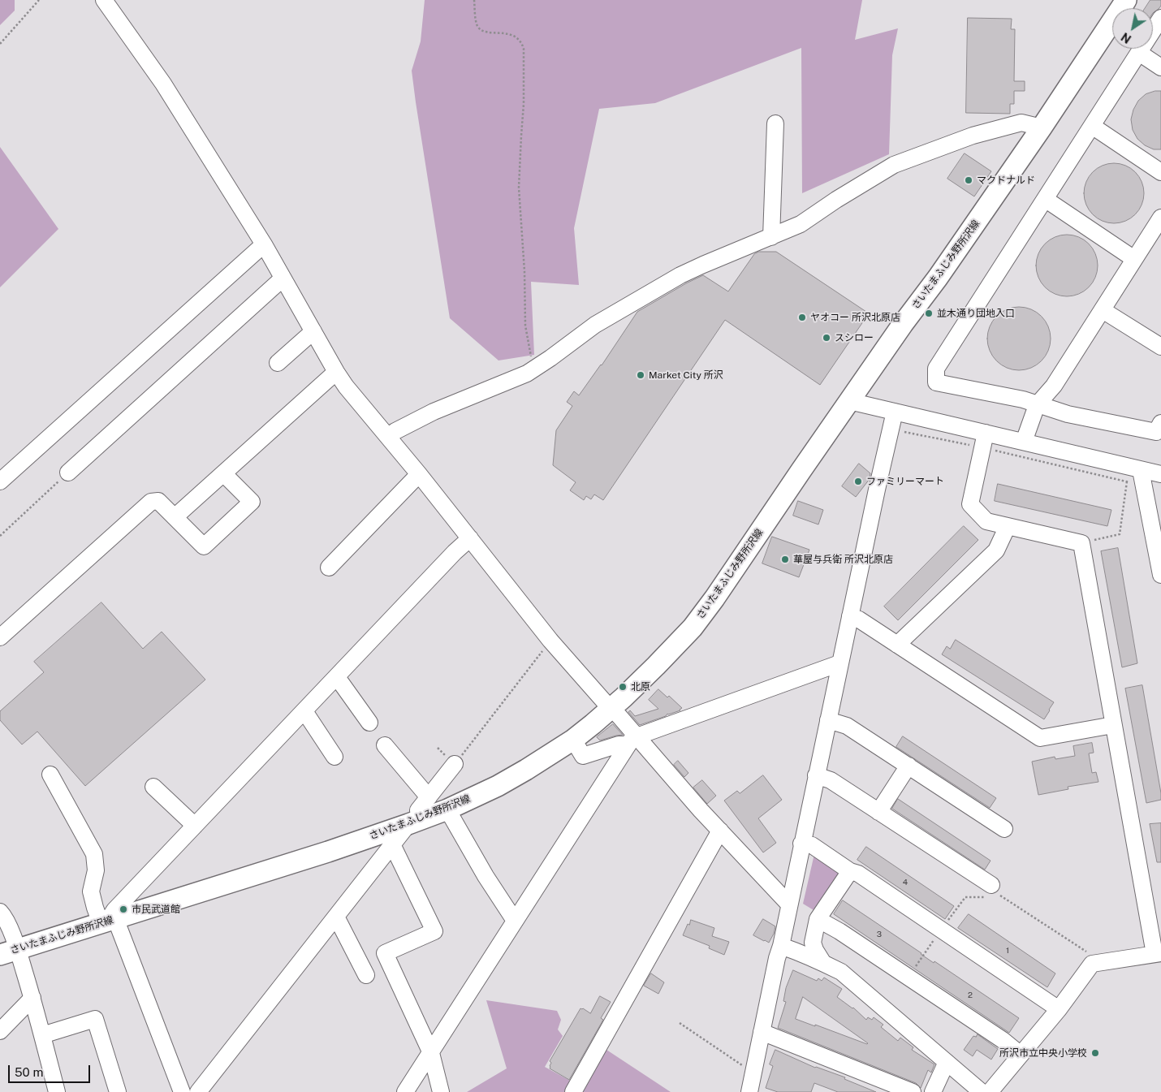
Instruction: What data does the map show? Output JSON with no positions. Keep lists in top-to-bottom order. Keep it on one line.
{"streets":{"main road":["さいたまふじみ野所沢線"]},"places":["マクドナルド","並木通り団地入口","ヤオコー 所沢北原店","スシロー","Market City 所沢","ファミリーマート","華屋与兵衛 所沢北原店","北原","市民武道館","所沢市立中央小学校"],"house_numbers":["4","3","1","2"],"scale_bar":"50 m","north":"bottom left"}
